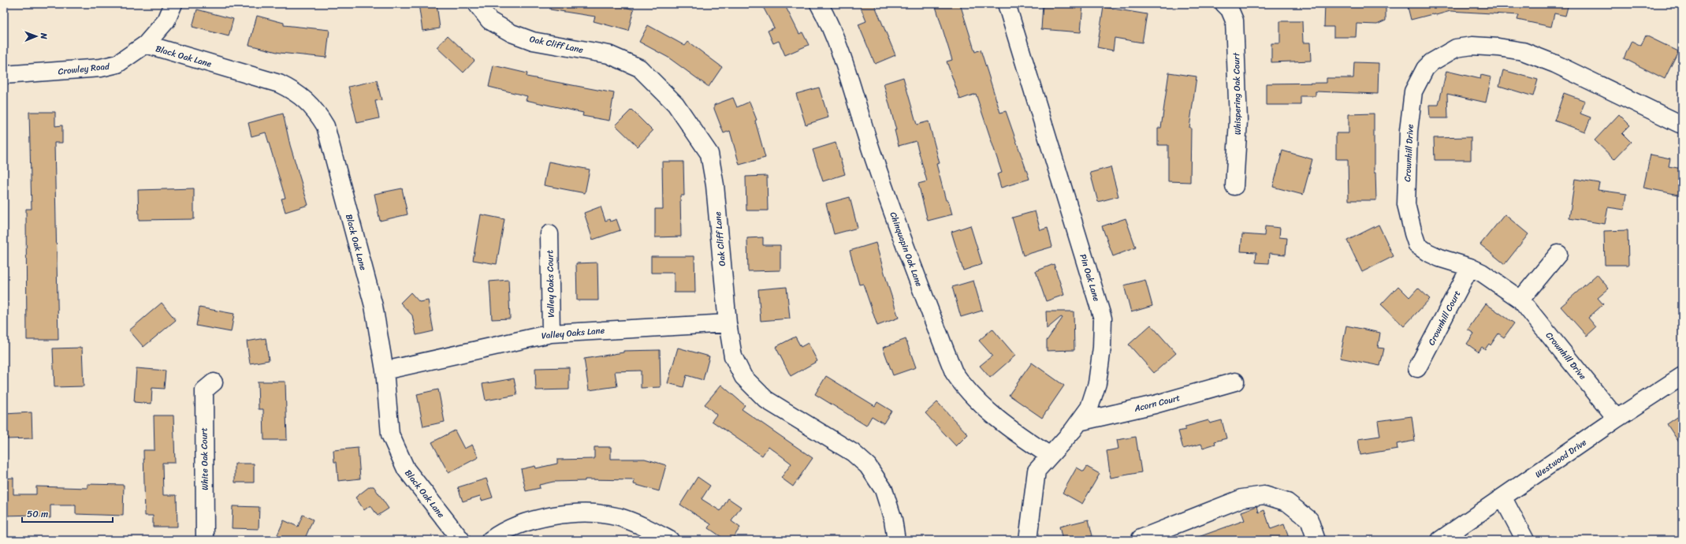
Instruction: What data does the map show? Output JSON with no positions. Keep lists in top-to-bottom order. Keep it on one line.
{"streets":{"street":["Oak Cliff Lane","Black Oak Lane","Crowley Road","Whispering Oak Court","Crownhill Drive","Chinquapin Oak Lane","Pin Oak Lane","Valley Oaks Court","Crownhill Court","Valley Oaks Lane","Acorn Court","Westwood Drive","White Oak Court"]},"crossings":[["Oak Cliff Lane","Valley Oaks Lane"],["Black Oak Lane","Crowley Road"],["Black Oak Lane","Valley Oaks Lane"],["Crownhill Drive","Crownhill Court"],["Crownhill Drive","Westwood Drive"],["Chinquapin Oak Lane","Pin Oak Lane"],["Pin Oak Lane","Acorn Court"],["Valley Oaks Court","Valley Oaks Lane"]],"scale_bar":"50 m","north":"right"}
